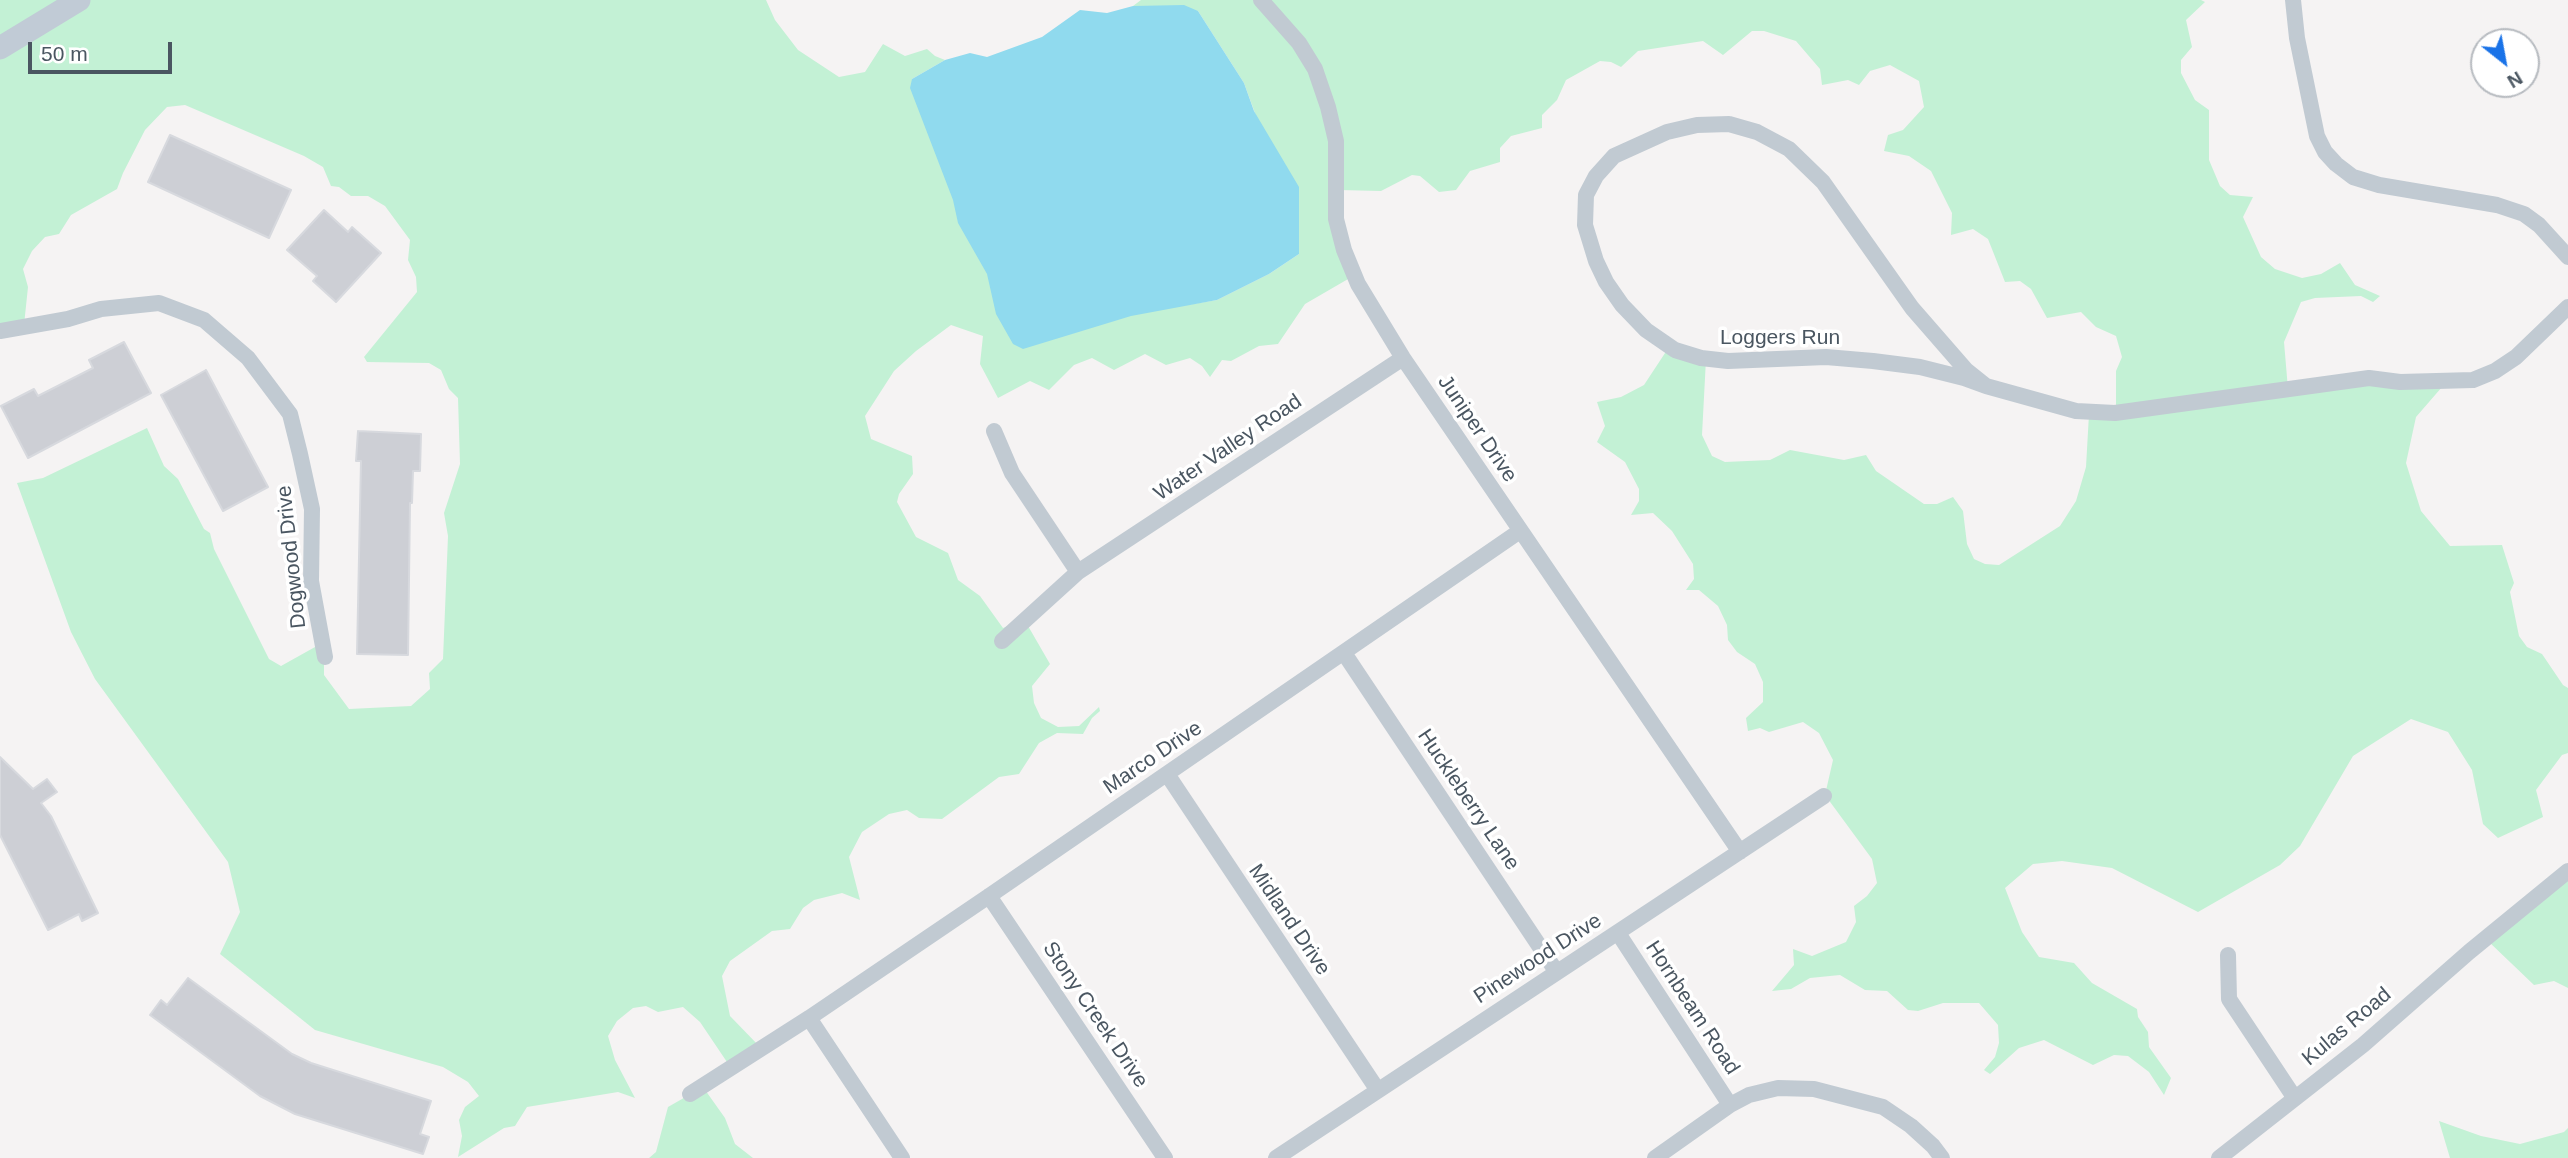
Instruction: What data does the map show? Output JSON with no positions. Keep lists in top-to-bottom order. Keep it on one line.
{"streets":{"street":["Loggers Run","Juniper Drive","Water Valley Road","Dogwood Drive","Marco Drive","Huckleberry Lane","Midland Drive","Pinewood Drive","Hornbeam Road","Stony Creek Drive","Kulas Road"]},"crossings":[["Juniper Drive","Water Valley Road"],["Juniper Drive","Marco Drive"],["Juniper Drive","Pinewood Drive"],["Marco Drive","Huckleberry Lane"],["Marco Drive","Midland Drive"],["Marco Drive","Stony Creek Drive"],["Huckleberry Lane","Pinewood Drive"],["Midland Drive","Pinewood Drive"],["Pinewood Drive","Hornbeam Road"]],"scale_bar":"50 m","north":"bottom right"}
